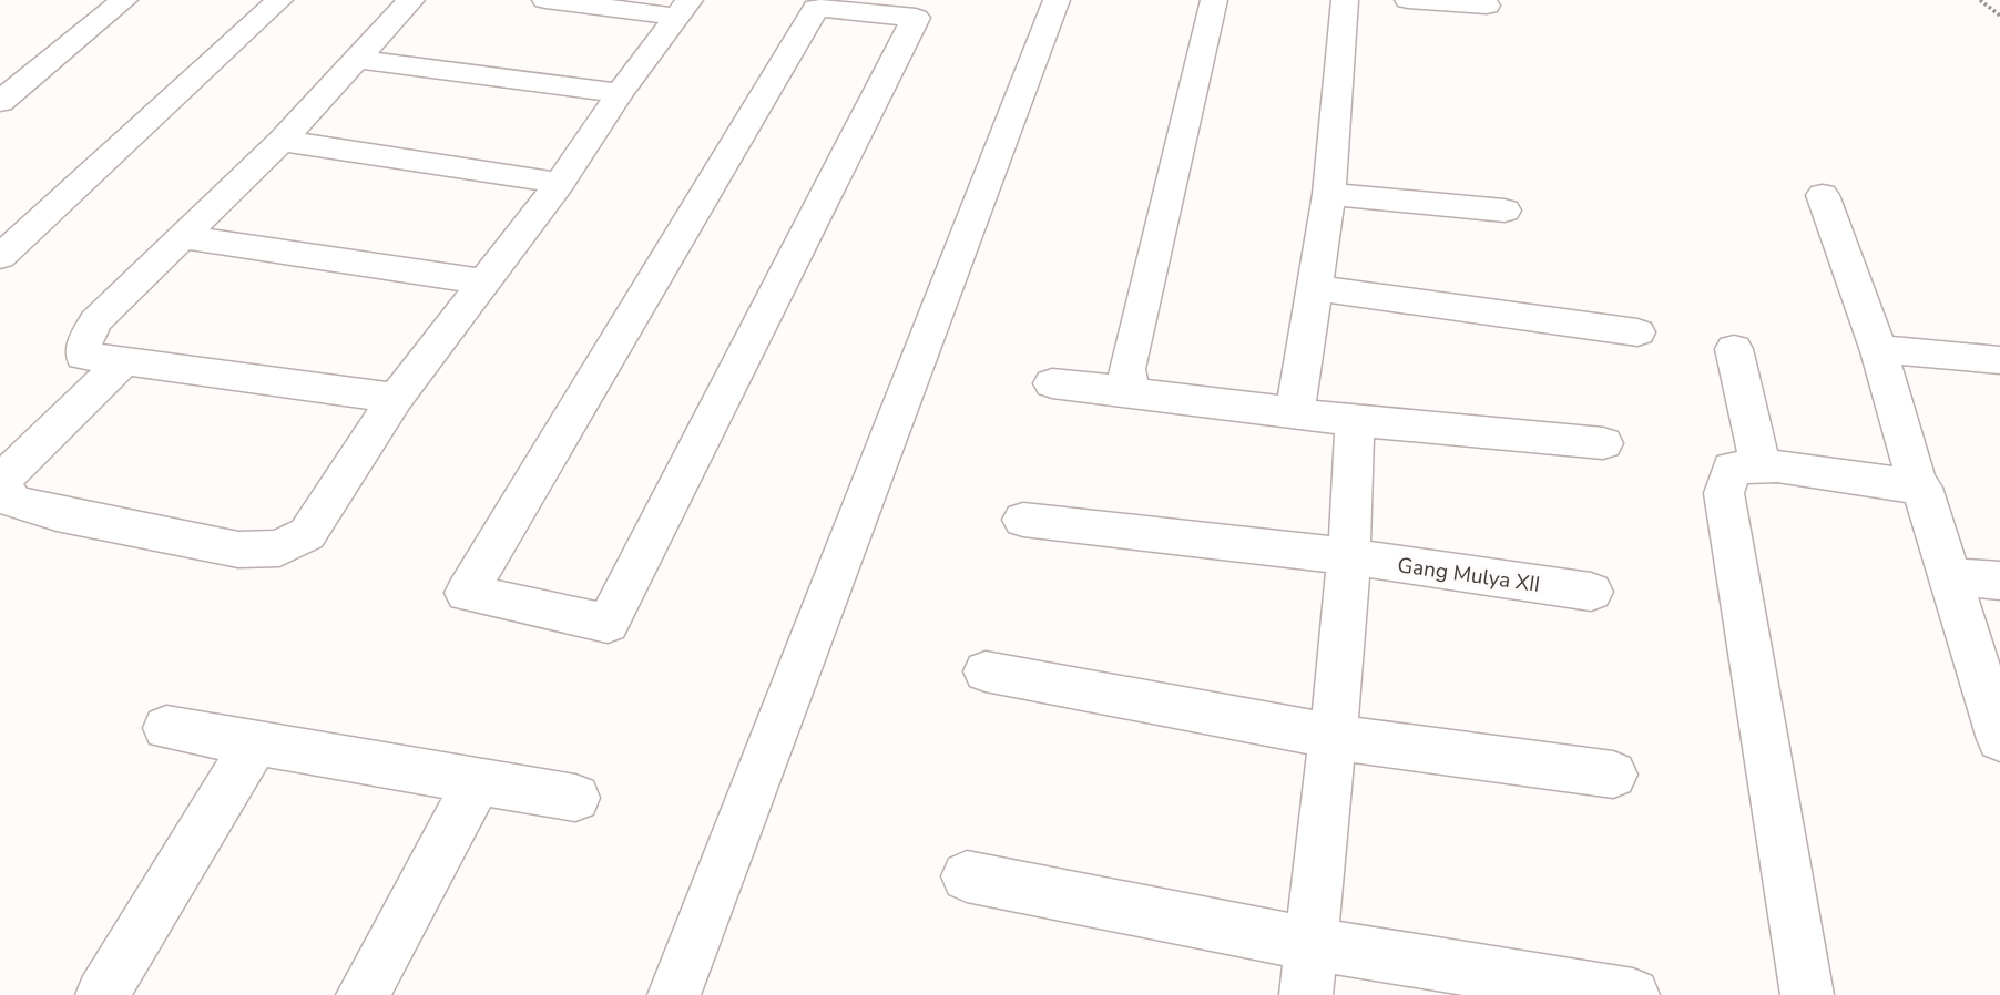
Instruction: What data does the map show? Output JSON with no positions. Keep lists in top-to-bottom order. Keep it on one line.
{"streets":{"street":["Gang Mulya XII"]}}
